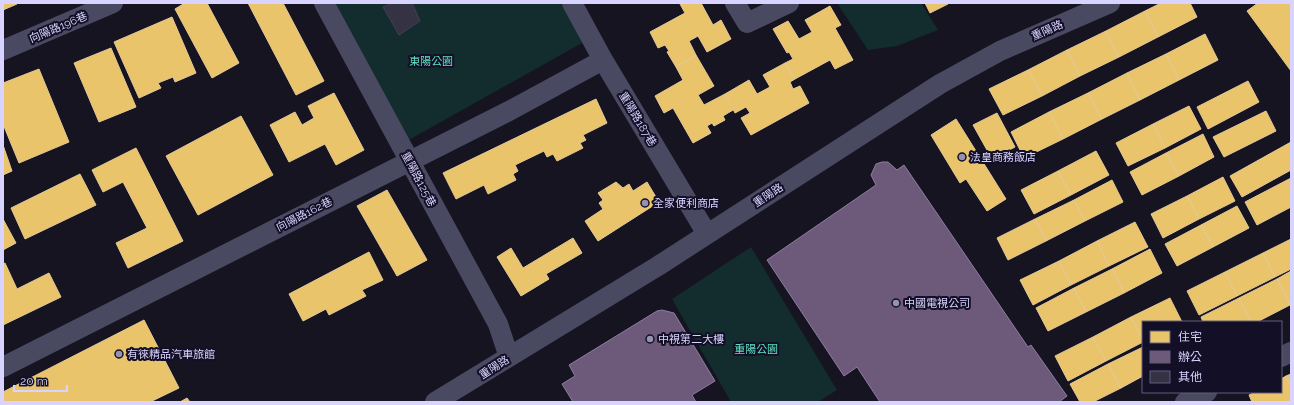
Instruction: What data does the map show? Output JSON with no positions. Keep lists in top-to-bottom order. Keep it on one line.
{"streets":{"street":["向陽路196巷","重陽路","重陽路187巷","重陽路125巷","向陽路162巷"]},"crossings":[["重陽路","重陽路187巷"],["重陽路","重陽路125巷"],["重陽路187巷","向陽路162巷"],["重陽路125巷","向陽路162巷"]],"parks":["東陽公園","重陽公園"],"places":["法皇商務飯店","全家便利商店","中國電視公司","中視第二大樓","有徠精品汽車旅館"],"legend":["住宅","辦公","其他"],"scale_bar":"20 m"}
